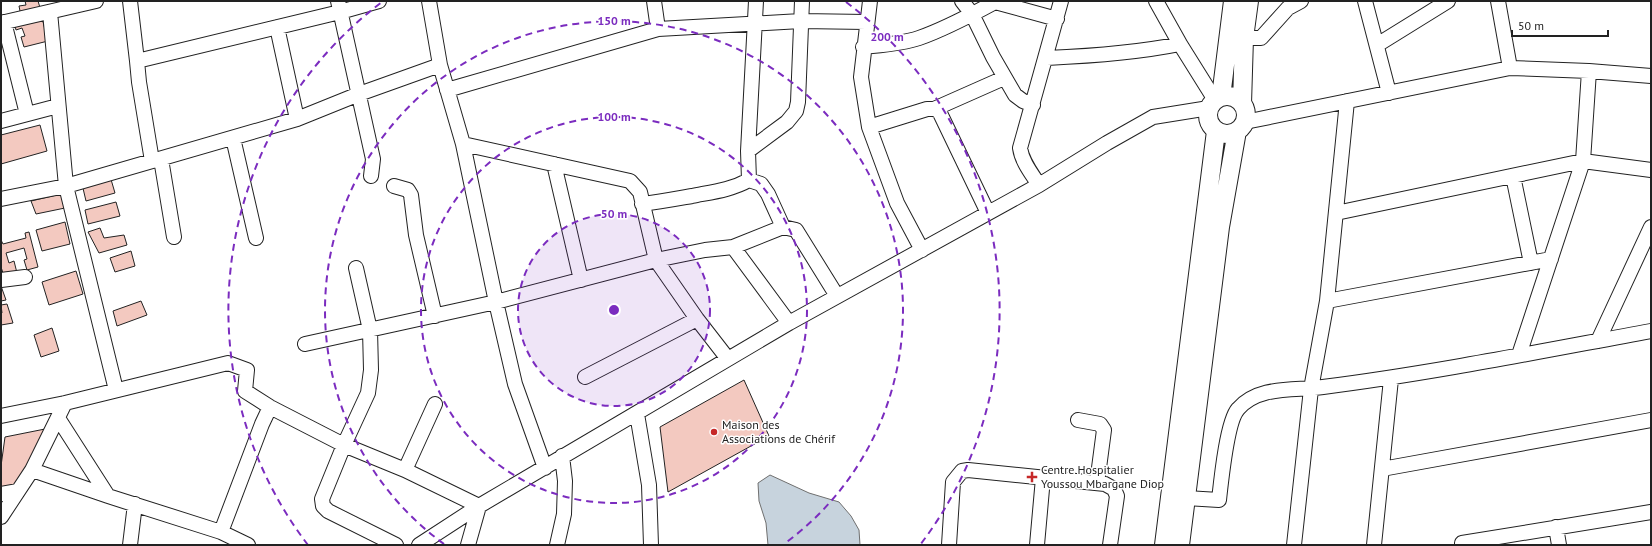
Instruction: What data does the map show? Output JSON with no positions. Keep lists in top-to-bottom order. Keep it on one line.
{"places":{"other":["Maison des Associations de Chérif"],"health":["Centre Hospitalier Youssou Mbargane Diop"]},"scale_bar":"50 m","rings":["150 m","200 m","100 m","50 m"]}
